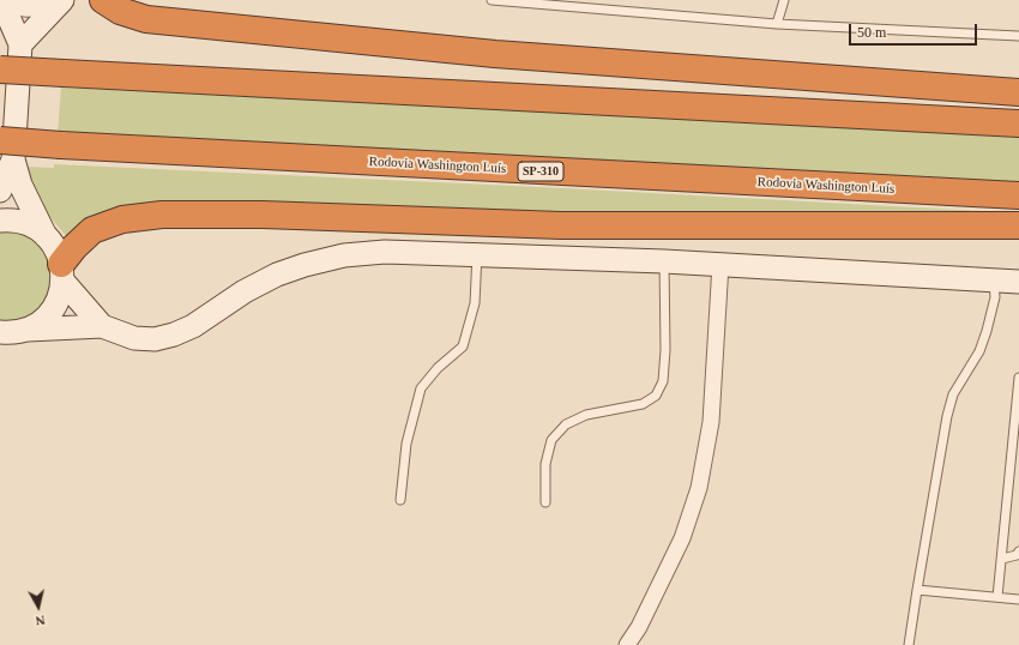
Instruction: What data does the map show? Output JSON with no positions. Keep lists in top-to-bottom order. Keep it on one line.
{"streets":{"highway":["Rodovia Washington Luís","SP-310"]},"scale_bar":"50 m","north":"bottom"}
